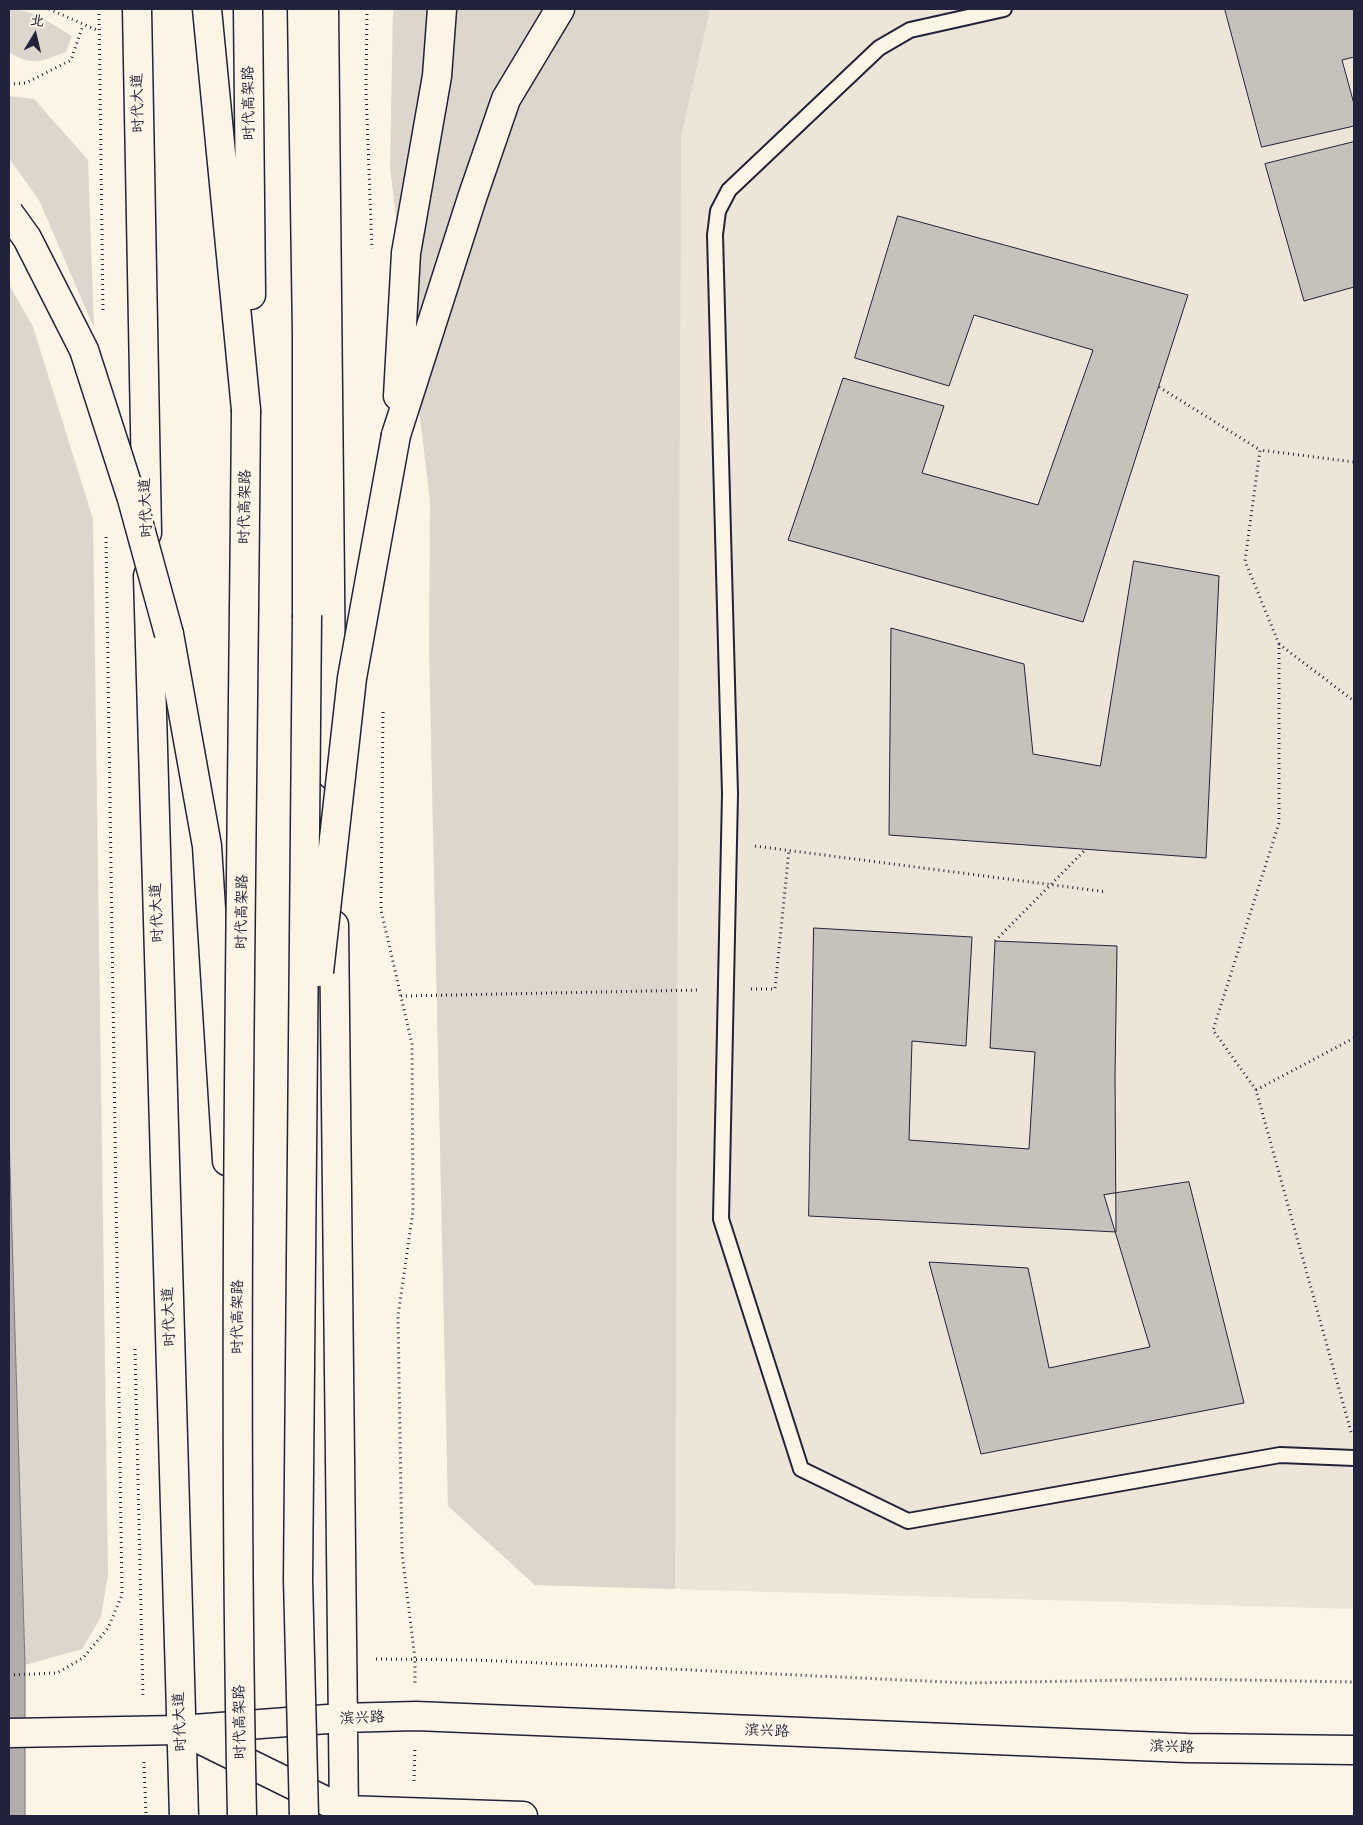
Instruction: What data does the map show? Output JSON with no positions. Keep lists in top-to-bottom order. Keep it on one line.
{"streets":{"main road":["时代大道","时代高架路","滨兴路"]},"crossings":[["时代大道","滨兴路"]],"north":"top"}
